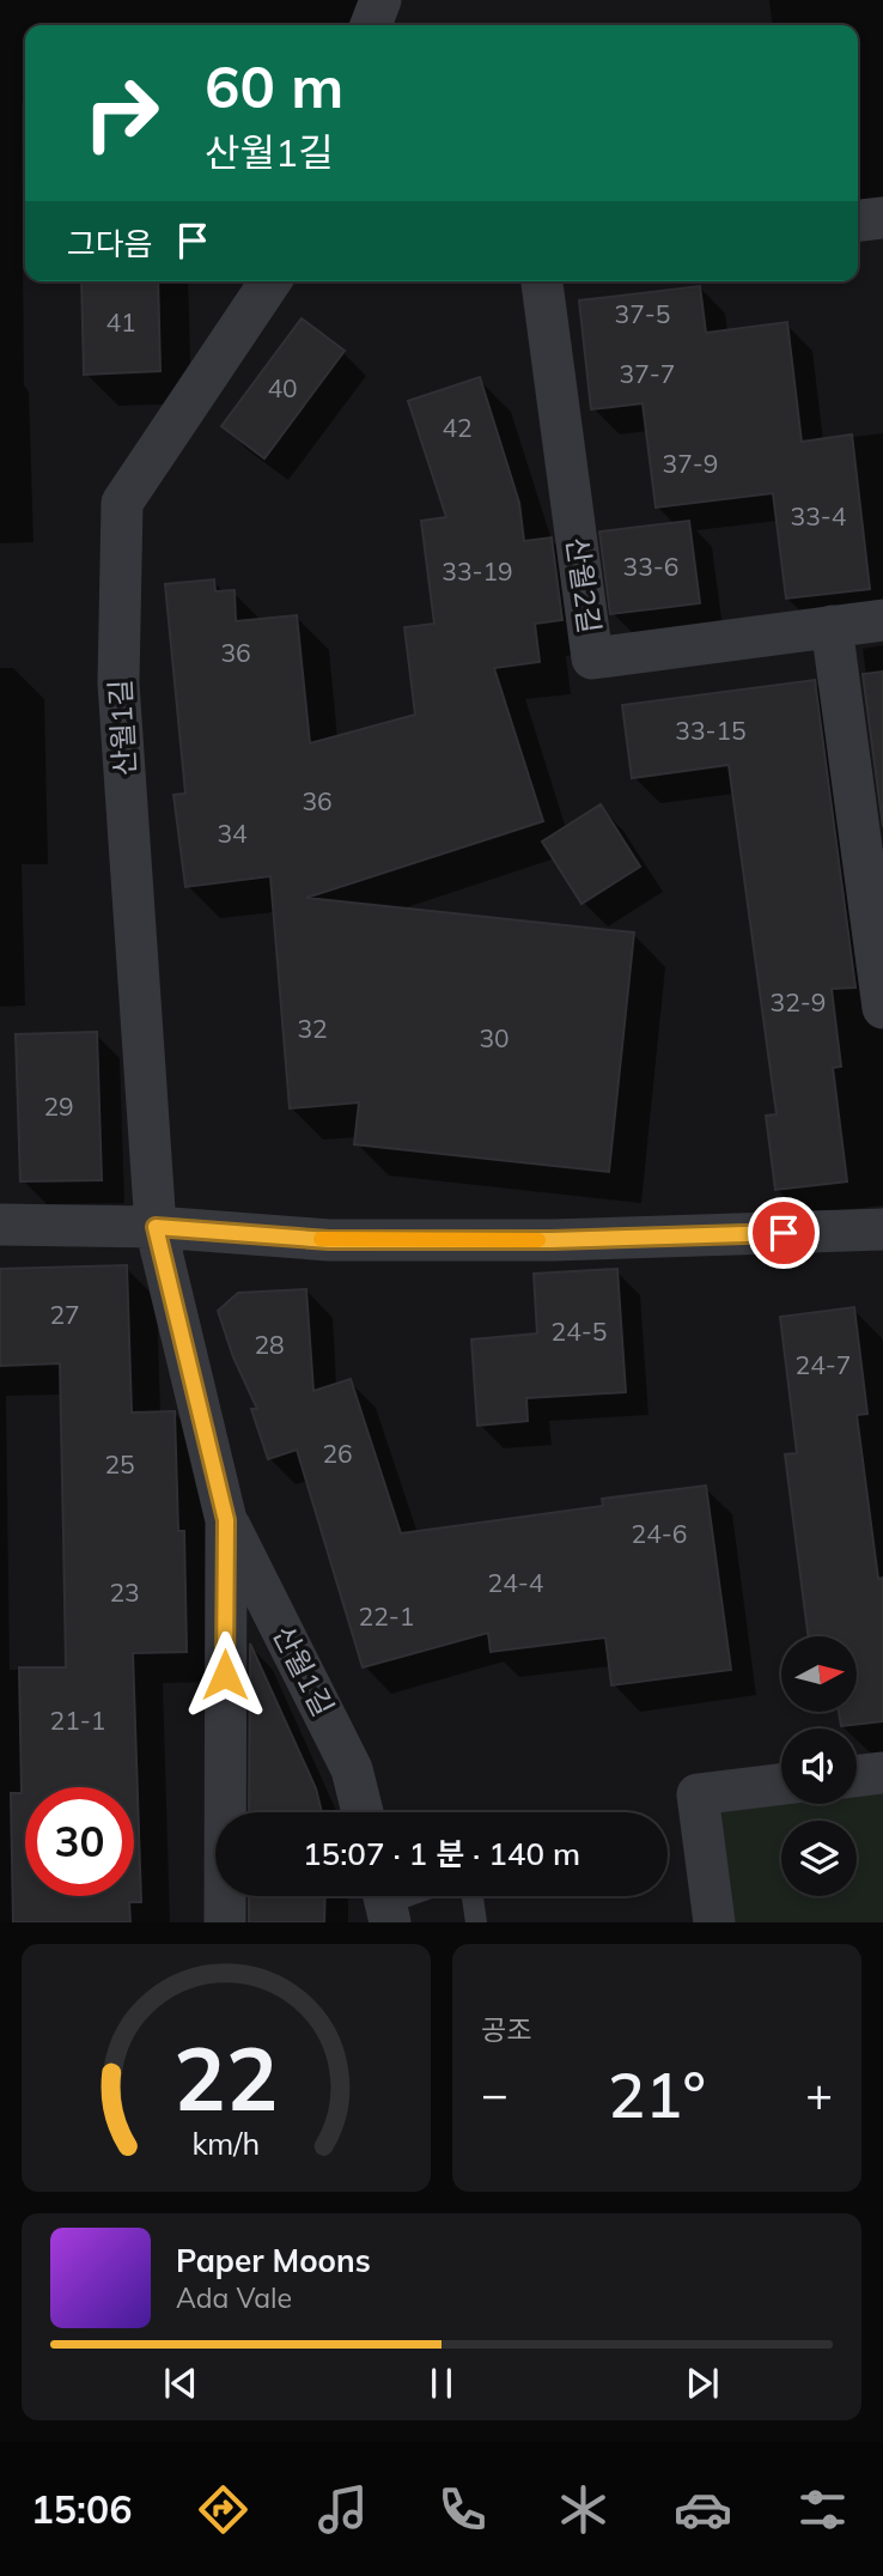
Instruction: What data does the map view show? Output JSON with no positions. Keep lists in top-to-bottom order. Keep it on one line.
{"streets":{"street":["산월2길","산월1길"]},"house_numbers":["37-5","41","37-7","40","42","37-9","33-4","33-6","33-19","36","33-15","36","34","32-9","32","30","29","27","24-5","28","24-7","26","25","24-6","24-4","23","22-1","21-1"],"north":"right","page":{"turn":["60 m","산월1길"],"then":"그다음","limit":"30","trip":"15:07 · 1 분 · 140 m","tile":"공조","heat":["−","21°","+"],"song":["Paper Moons","Ada Vale"],"tabs":"15:06","gauge":["22","km/h"]}}
